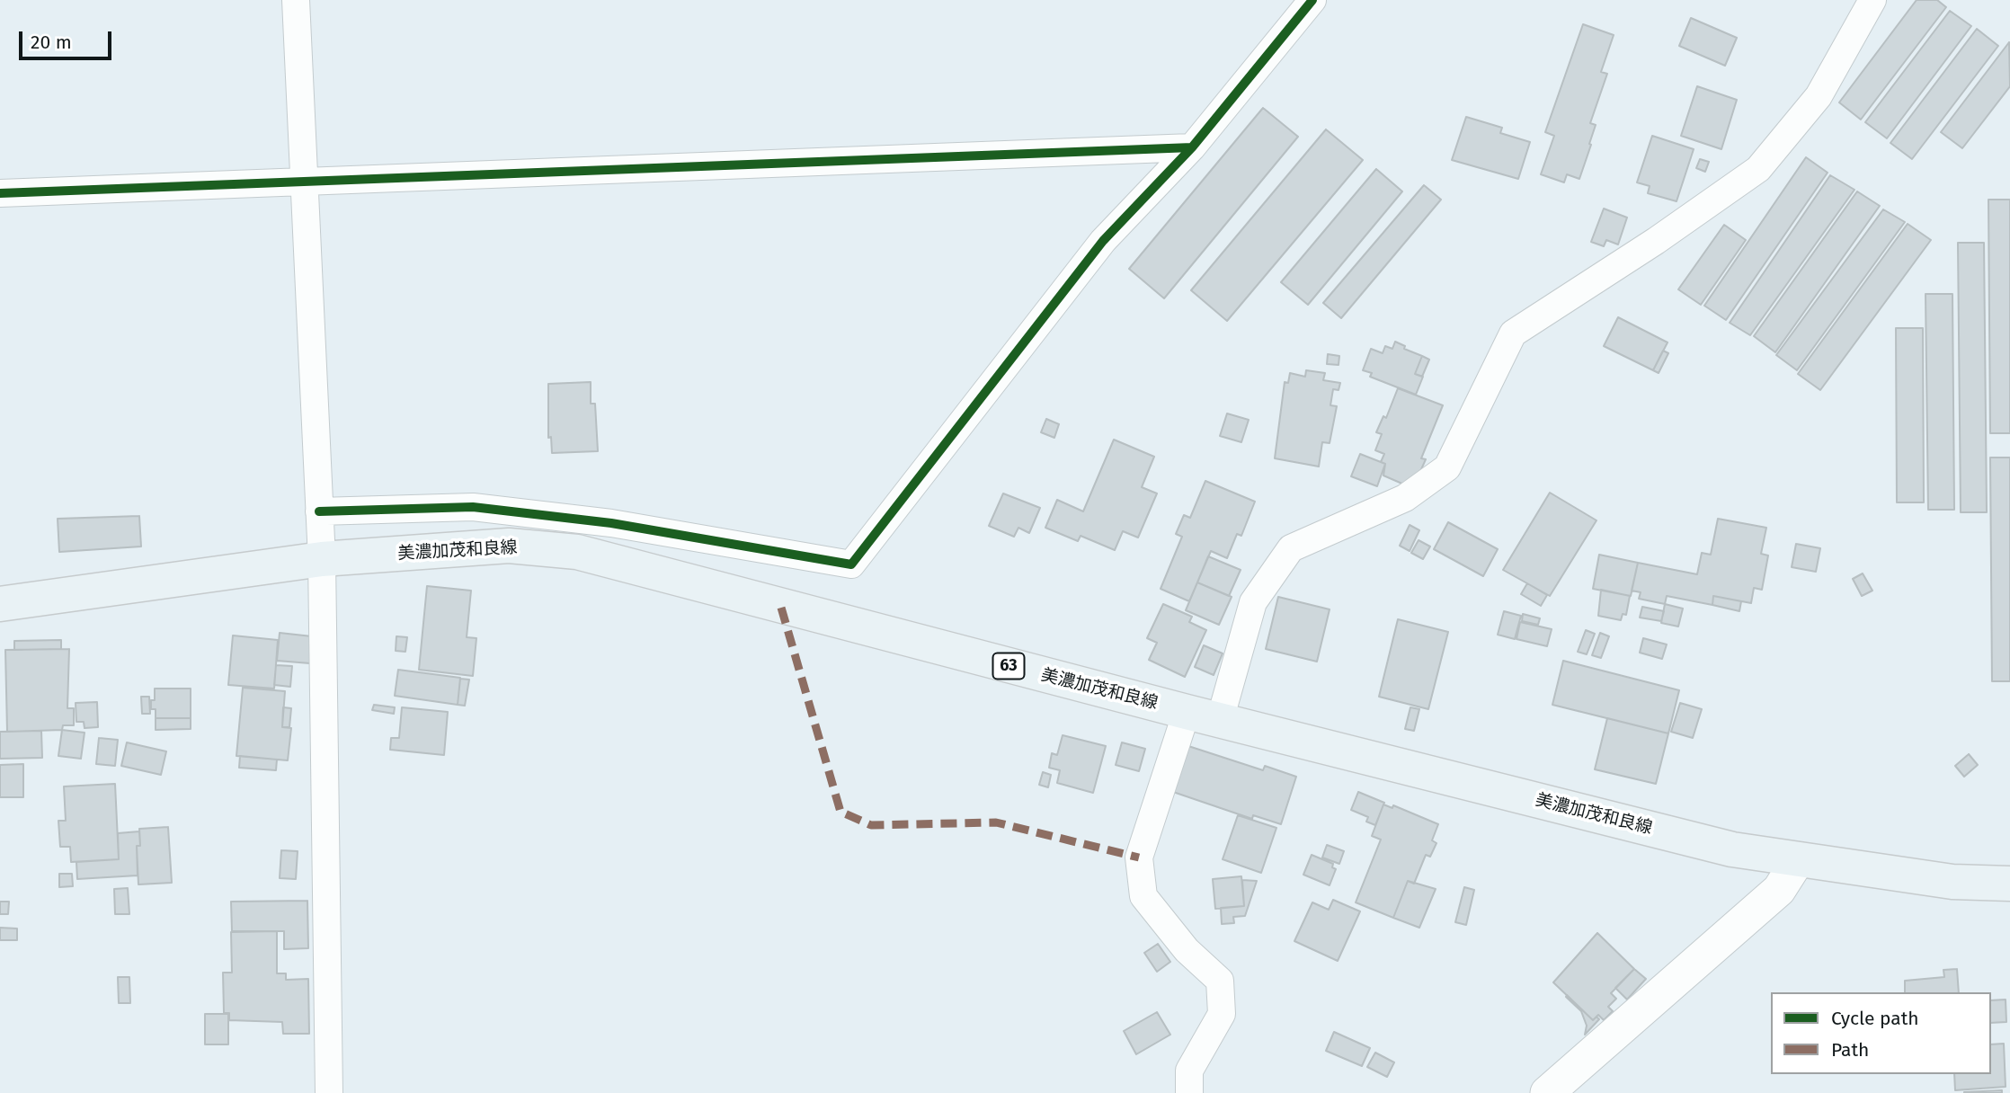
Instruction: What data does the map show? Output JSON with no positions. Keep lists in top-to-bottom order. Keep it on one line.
{"streets":{"main road":["美濃加茂和良線","63"]},"legend":["Cycle path","Path"],"scale_bar":"20 m"}
